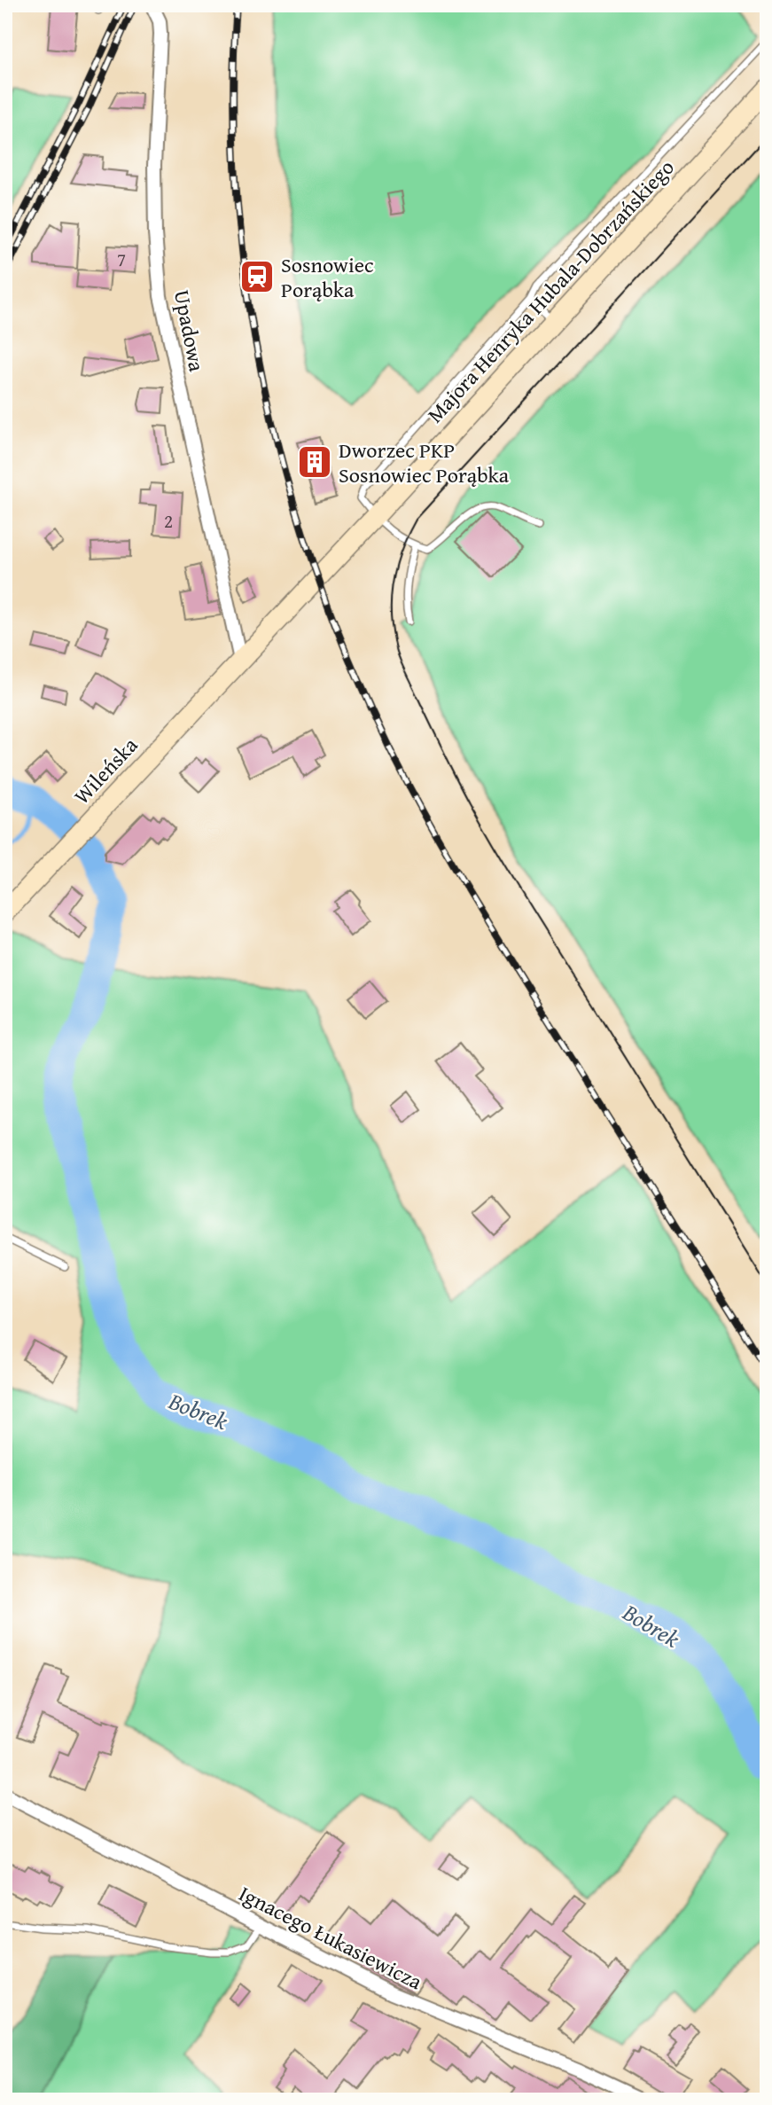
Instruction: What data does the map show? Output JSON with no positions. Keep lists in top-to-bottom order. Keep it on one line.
{"streets":{"street":["Majora Henryka Hubala-Dobrzańskiego","Upadowa","Wileńska","Ignacego Łukasiewicza"]},"crossings":[["Majora Henryka Hubala-Dobrzańskiego","Upadowa"],["Majora Henryka Hubala-Dobrzańskiego","Wileńska"],["Upadowa","Wileńska"]],"water":["Bobrek"],"places":{"station":["Sosnowiec Porąbka"],"building":["Dworzec PKP Sosnowiec Porąbka"]},"house_numbers":["7","2"]}
